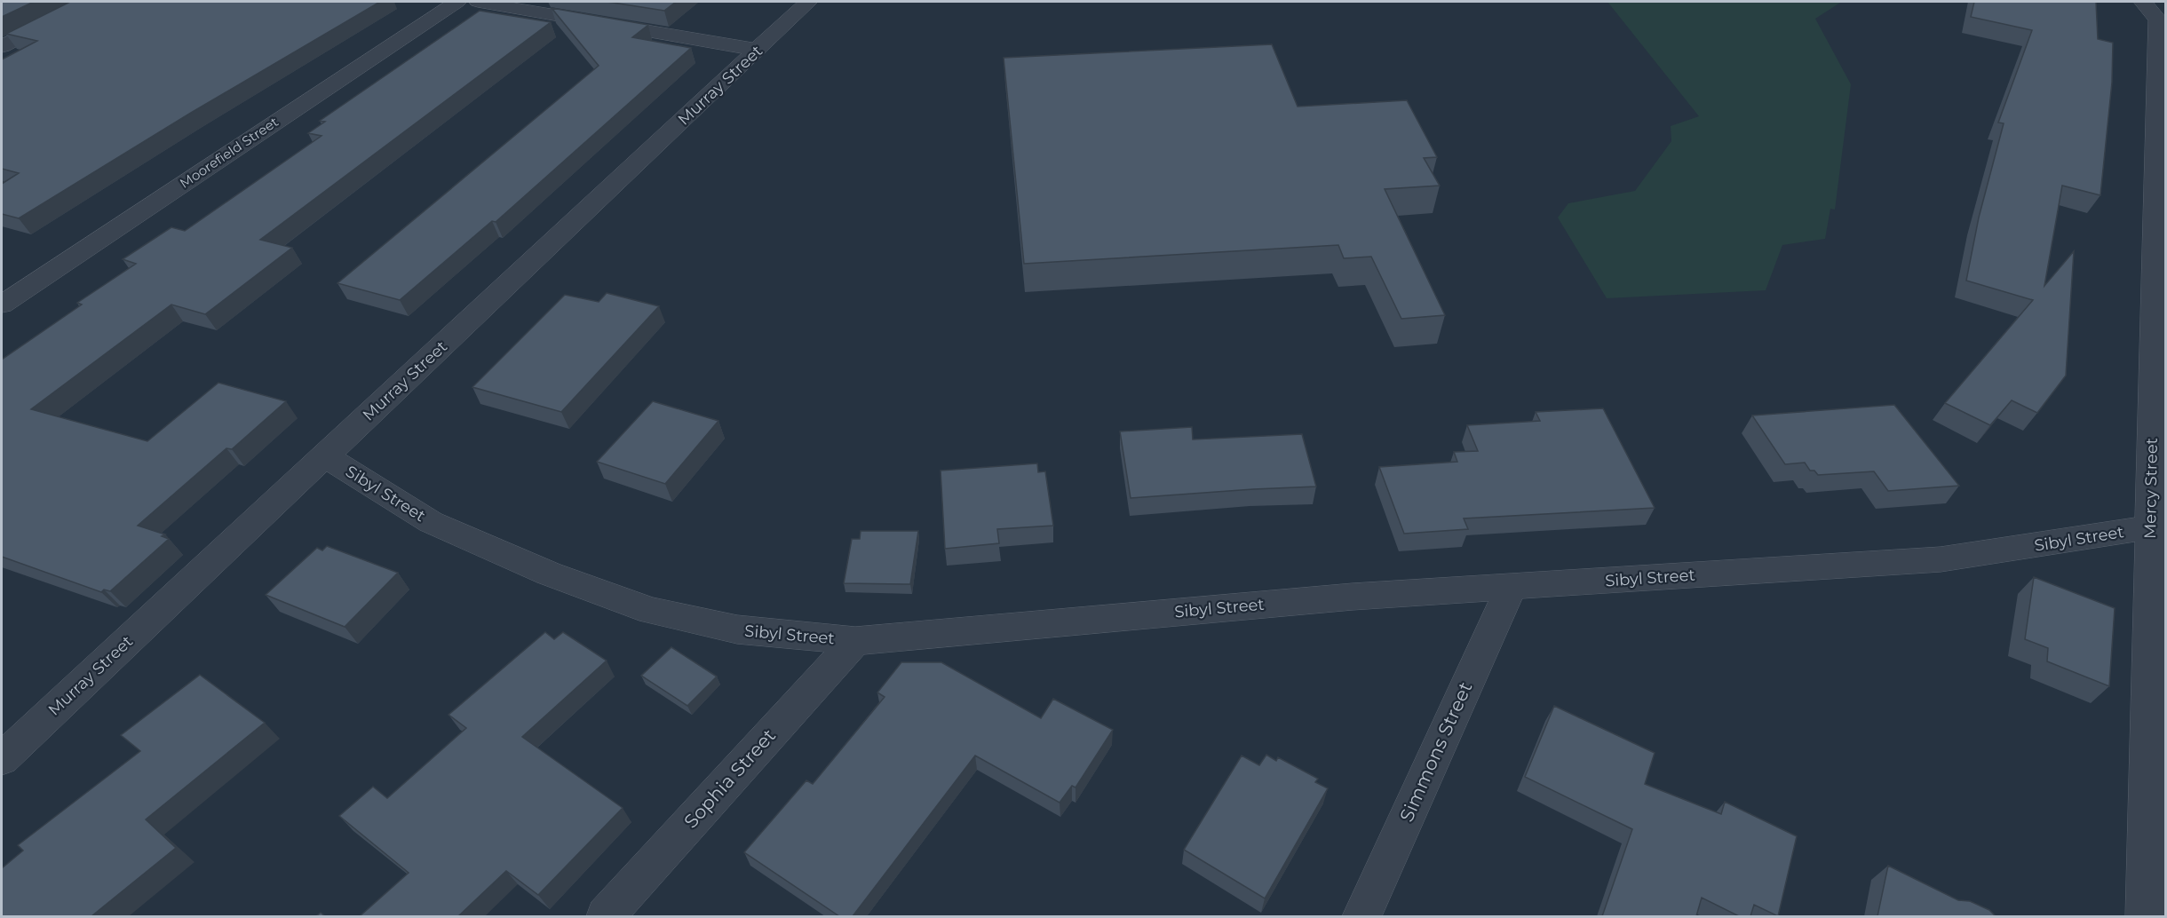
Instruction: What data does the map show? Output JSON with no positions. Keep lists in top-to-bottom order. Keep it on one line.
{"streets":{"street":["Murray Street","Moorefield Street","Mercy Street","Sibyl Street","Simmons Street","Sophia Street"]},"crossings":[["Murray Street","Sibyl Street"],["Mercy Street","Sibyl Street"],["Sibyl Street","Simmons Street"],["Sibyl Street","Sophia Street"]]}
